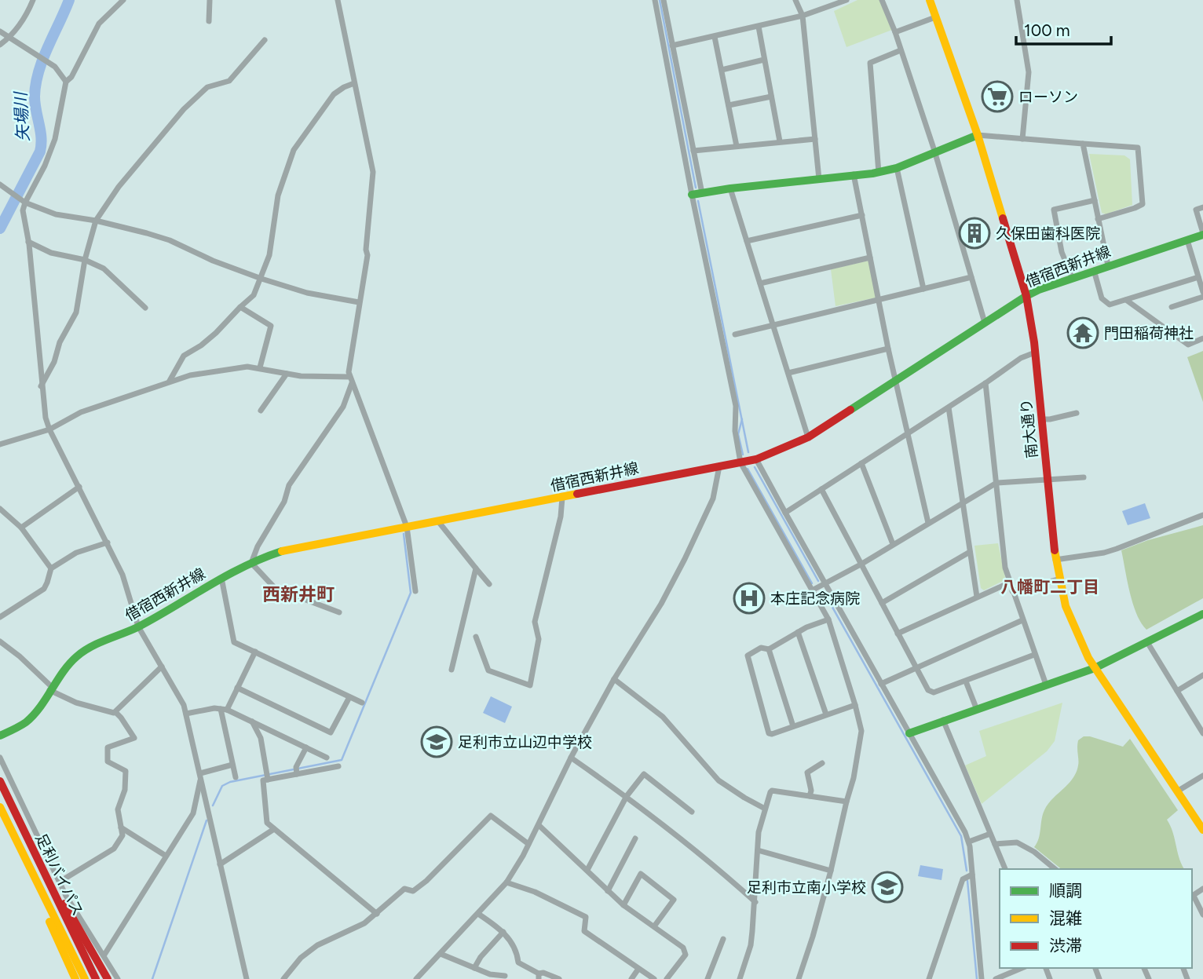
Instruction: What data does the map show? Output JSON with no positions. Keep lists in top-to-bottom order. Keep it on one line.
{"streets":{"main road":["借宿西新井線","南大通り","足利バイパス"]},"crossings":[["借宿西新井線","南大通り"]],"districts":["八幡町二丁目","西新井町"],"water":["矢場川"],"places":{"supermarket":["ローソン"],"building":["久保田歯科医院"],"temple":["門田稲荷神社"],"hospital":["本庄記念病院"],"school or university":["足利市立山辺中学校","足利市立南小学校"]},"legend":["順調","混雑","渋滞"],"scale_bar":"100 m"}
